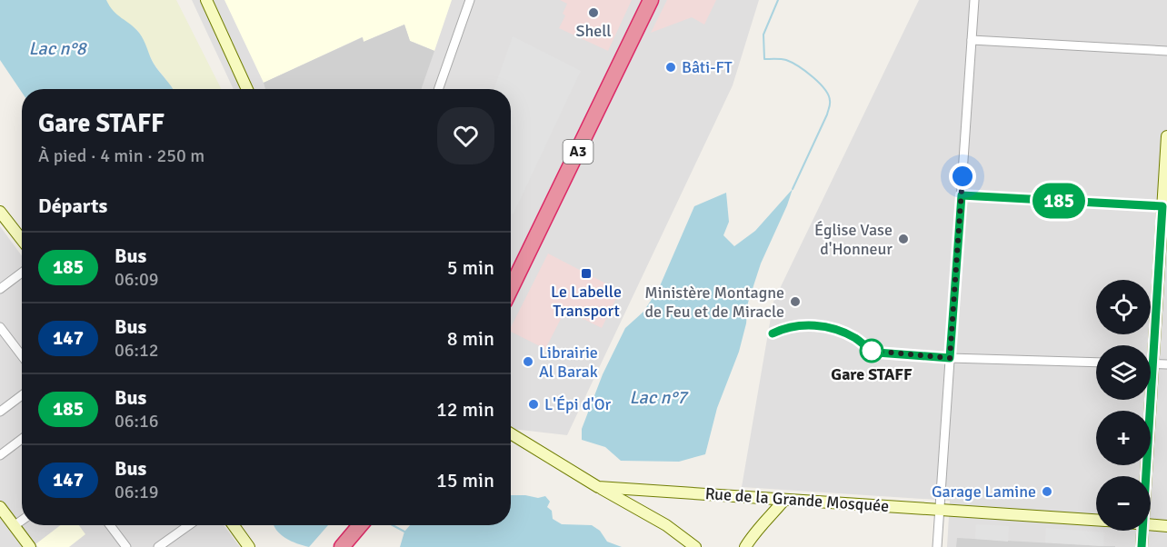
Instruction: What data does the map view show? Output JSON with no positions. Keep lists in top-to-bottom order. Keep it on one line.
{"streets":{"highway":["A3"],"street":["Rue de la Grande Mosquée"]},"water":["Lac n°8","Lac n°7"],"places":{"other":["Shell","Bâti-FT","Église Vase d'Honneur","Ministère Montagne de Feu et de Miracle","Gare STAFF","Librairie Al Barak","L'Épi d'Or","Garage Lamine"],"transit":["Le Labelle Transport"]},"lines":["bus line 185"],"page":{"on_map":"185","heading":[["Gare STAFF","À pied · 4 min · 250 m"],"Départs"],"list":[{"mark":"185","name":"Bus","note":"06:09","value":"5 min"},{"mark":"147","name":"Bus","note":"06:12","value":"8 min"},{"mark":"185","name":"Bus","note":"06:16","value":"12 min"},{"mark":"147","name":"Bus","note":"06:19","value":"15 min"}],"map_buttons":["+","−"]}}
